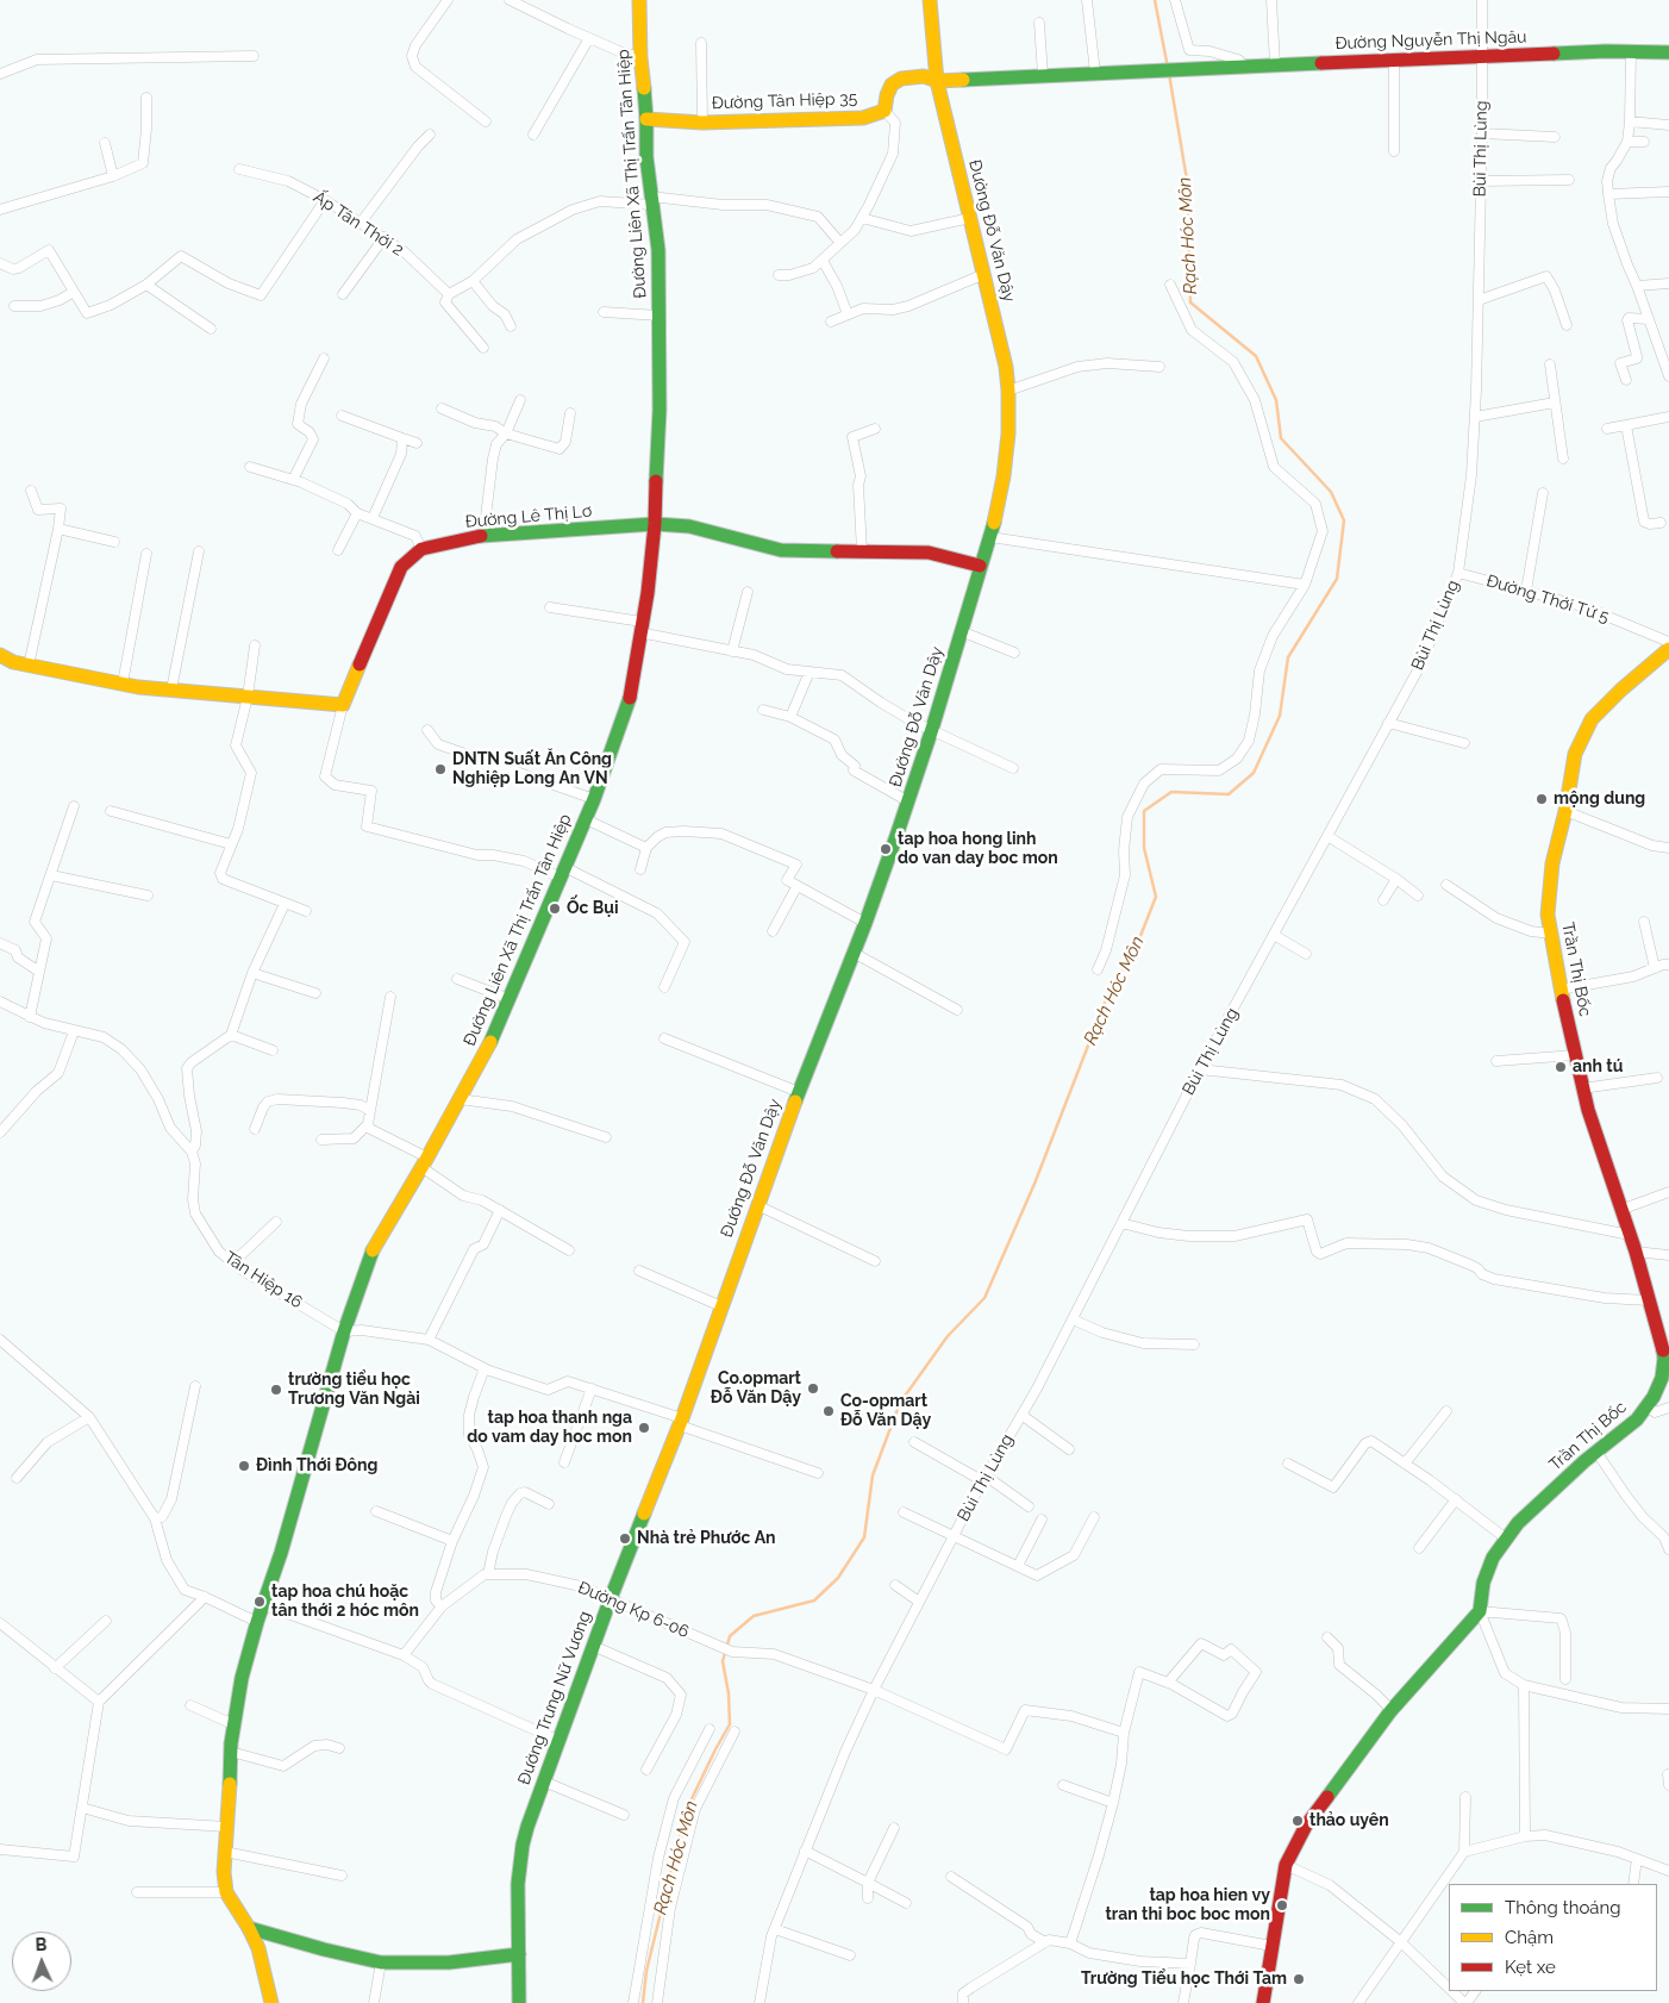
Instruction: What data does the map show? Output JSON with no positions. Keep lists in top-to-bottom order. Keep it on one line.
{"streets":{"street":["Đường Nguyễn Thị Ngâu","Đường Tân Hiệp 35","Bùi Thị Lùng","Đường Liên Xã Thị Trấn Tân Hiệp","Ấp Tân Thới 2","Đường Đỗ Văn Dậy","Đường Lê Thị Lơ","Đường Thới Tứ 5","Trần Thị Bốc","Tân Hiệp 16","Đường Kp 6-06","Đường Trưng Nữ Vương"]},"crossings":[["Đường Nguyễn Thị Ngâu","Bùi Thị Lùng"],["Đường Tân Hiệp 35","Đường Liên Xã Thị Trấn Tân Hiệp"],["Bùi Thị Lùng","Đường Thới Tứ 5"],["Bùi Thị Lùng","Đường Kp 6-06"],["Đường Liên Xã Thị Trấn Tân Hiệp","Đường Lê Thị Lơ"],["Đường Liên Xã Thị Trấn Tân Hiệp","Tân Hiệp 16"],["Đường Đỗ Văn Dậy","Đường Lê Thị Lơ"],["Đường Đỗ Văn Dậy","Đường Trưng Nữ Vương"],["Đường Kp 6-06","Đường Trưng Nữ Vương"]],"water":["Rạch Hóc Môn"],"places":["DNTN Suất Ăn Công Nghiệp Long An VN","mộng dung","tap hoa hong linh do van day boc mon","Ốc Bụi","anh tú","Co.opmart Đỗ Văn Dậy","trường tiểu học Trương Văn Ngài","Co-opmart Đỗ Văn Dậy","tap hoa thanh nga do vam day hoc mon","Đình Thới Đông","Nhà trẻ Phước An","tap hoa chú hoặc tân thới 2 hóc môn","thảo uyên","tap hoa hien vy tran thi boc boc mon","Trường Tiểu học Thới Tam"],"legend":["Thông thoáng","Chậm","Kẹt xe"],"north":"top"}
